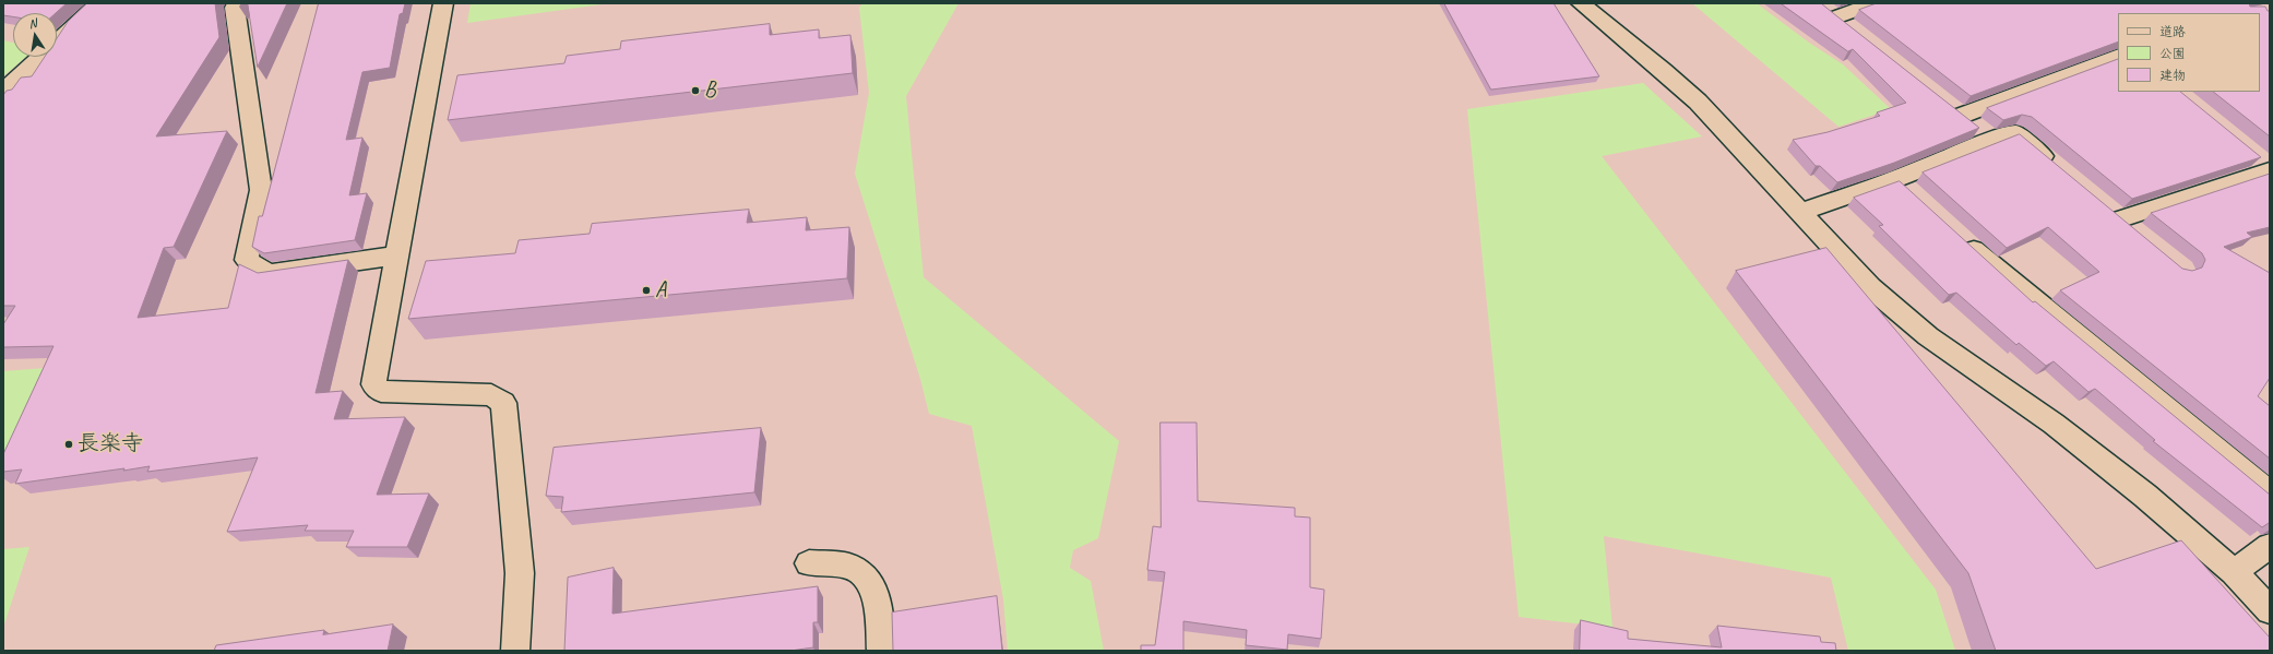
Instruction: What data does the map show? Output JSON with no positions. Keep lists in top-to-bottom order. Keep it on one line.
{"places":["B","A","長楽寺"],"legend":["道路","公園","建物"],"north":"top"}
